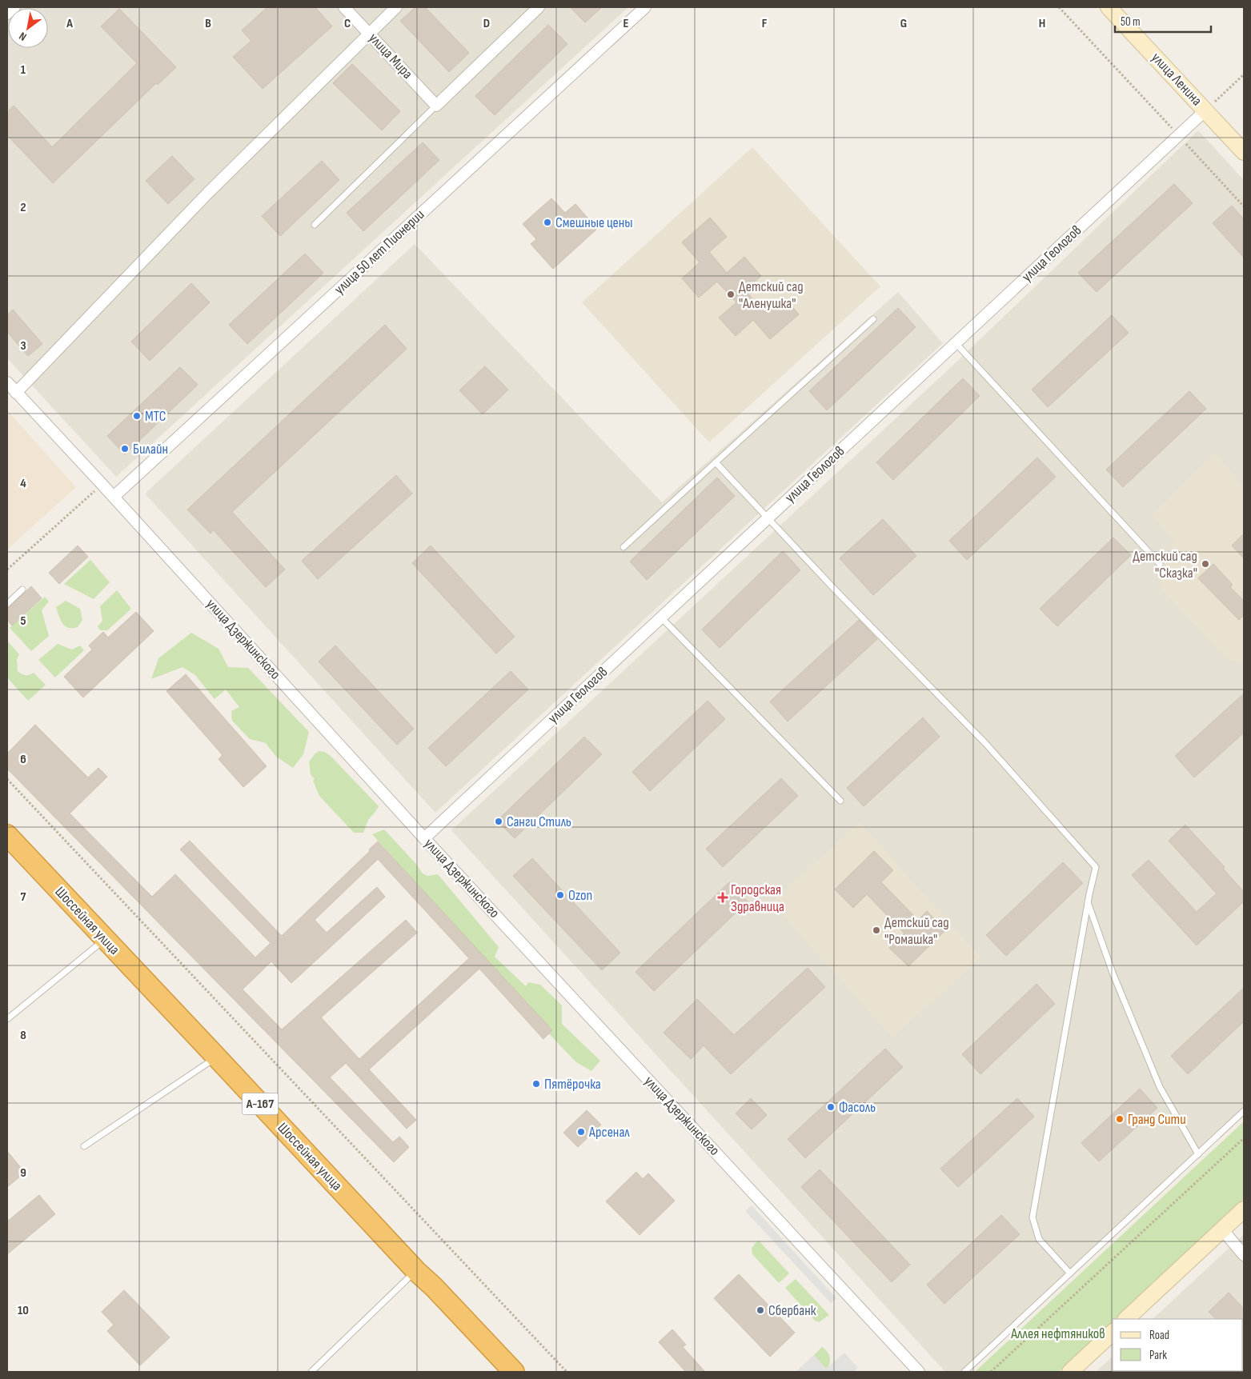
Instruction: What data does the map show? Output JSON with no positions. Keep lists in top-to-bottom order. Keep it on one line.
{"streets":{"highway":["Шоссейная улица","А-167"],"street":["улица Мира","улица Ленина","улица 50 лет Пионерии","улица Геологов","улица Дзержинского"]},"crossings":[["улица Ленина","улица Геологов"],["улица 50 лет Пионерии","улица Дзержинского"],["улица Геологов","улица Дзержинского"]],"parks":["Аллея нефтяников"],"places":{"other":["Смешные цены","Детский сад \"Аленушка\"","МТС","Билайн","Детский сад \"Сказка\"","Санги Стиль","Ozon","Детский сад \"Ромашка\"","Пятёрочка","Фасоль","Гранд Сити","Арсенал","Сбербанк"],"health":["Городская Здравница"]},"legend":["Road","Park"],"scale_bar":"50 m","north":"bottom left","grid":{"columns":["A","B","C","D","E","F","G","H"],"rows":["1","2","3","4","5","6","7","8","9","10"]}}
